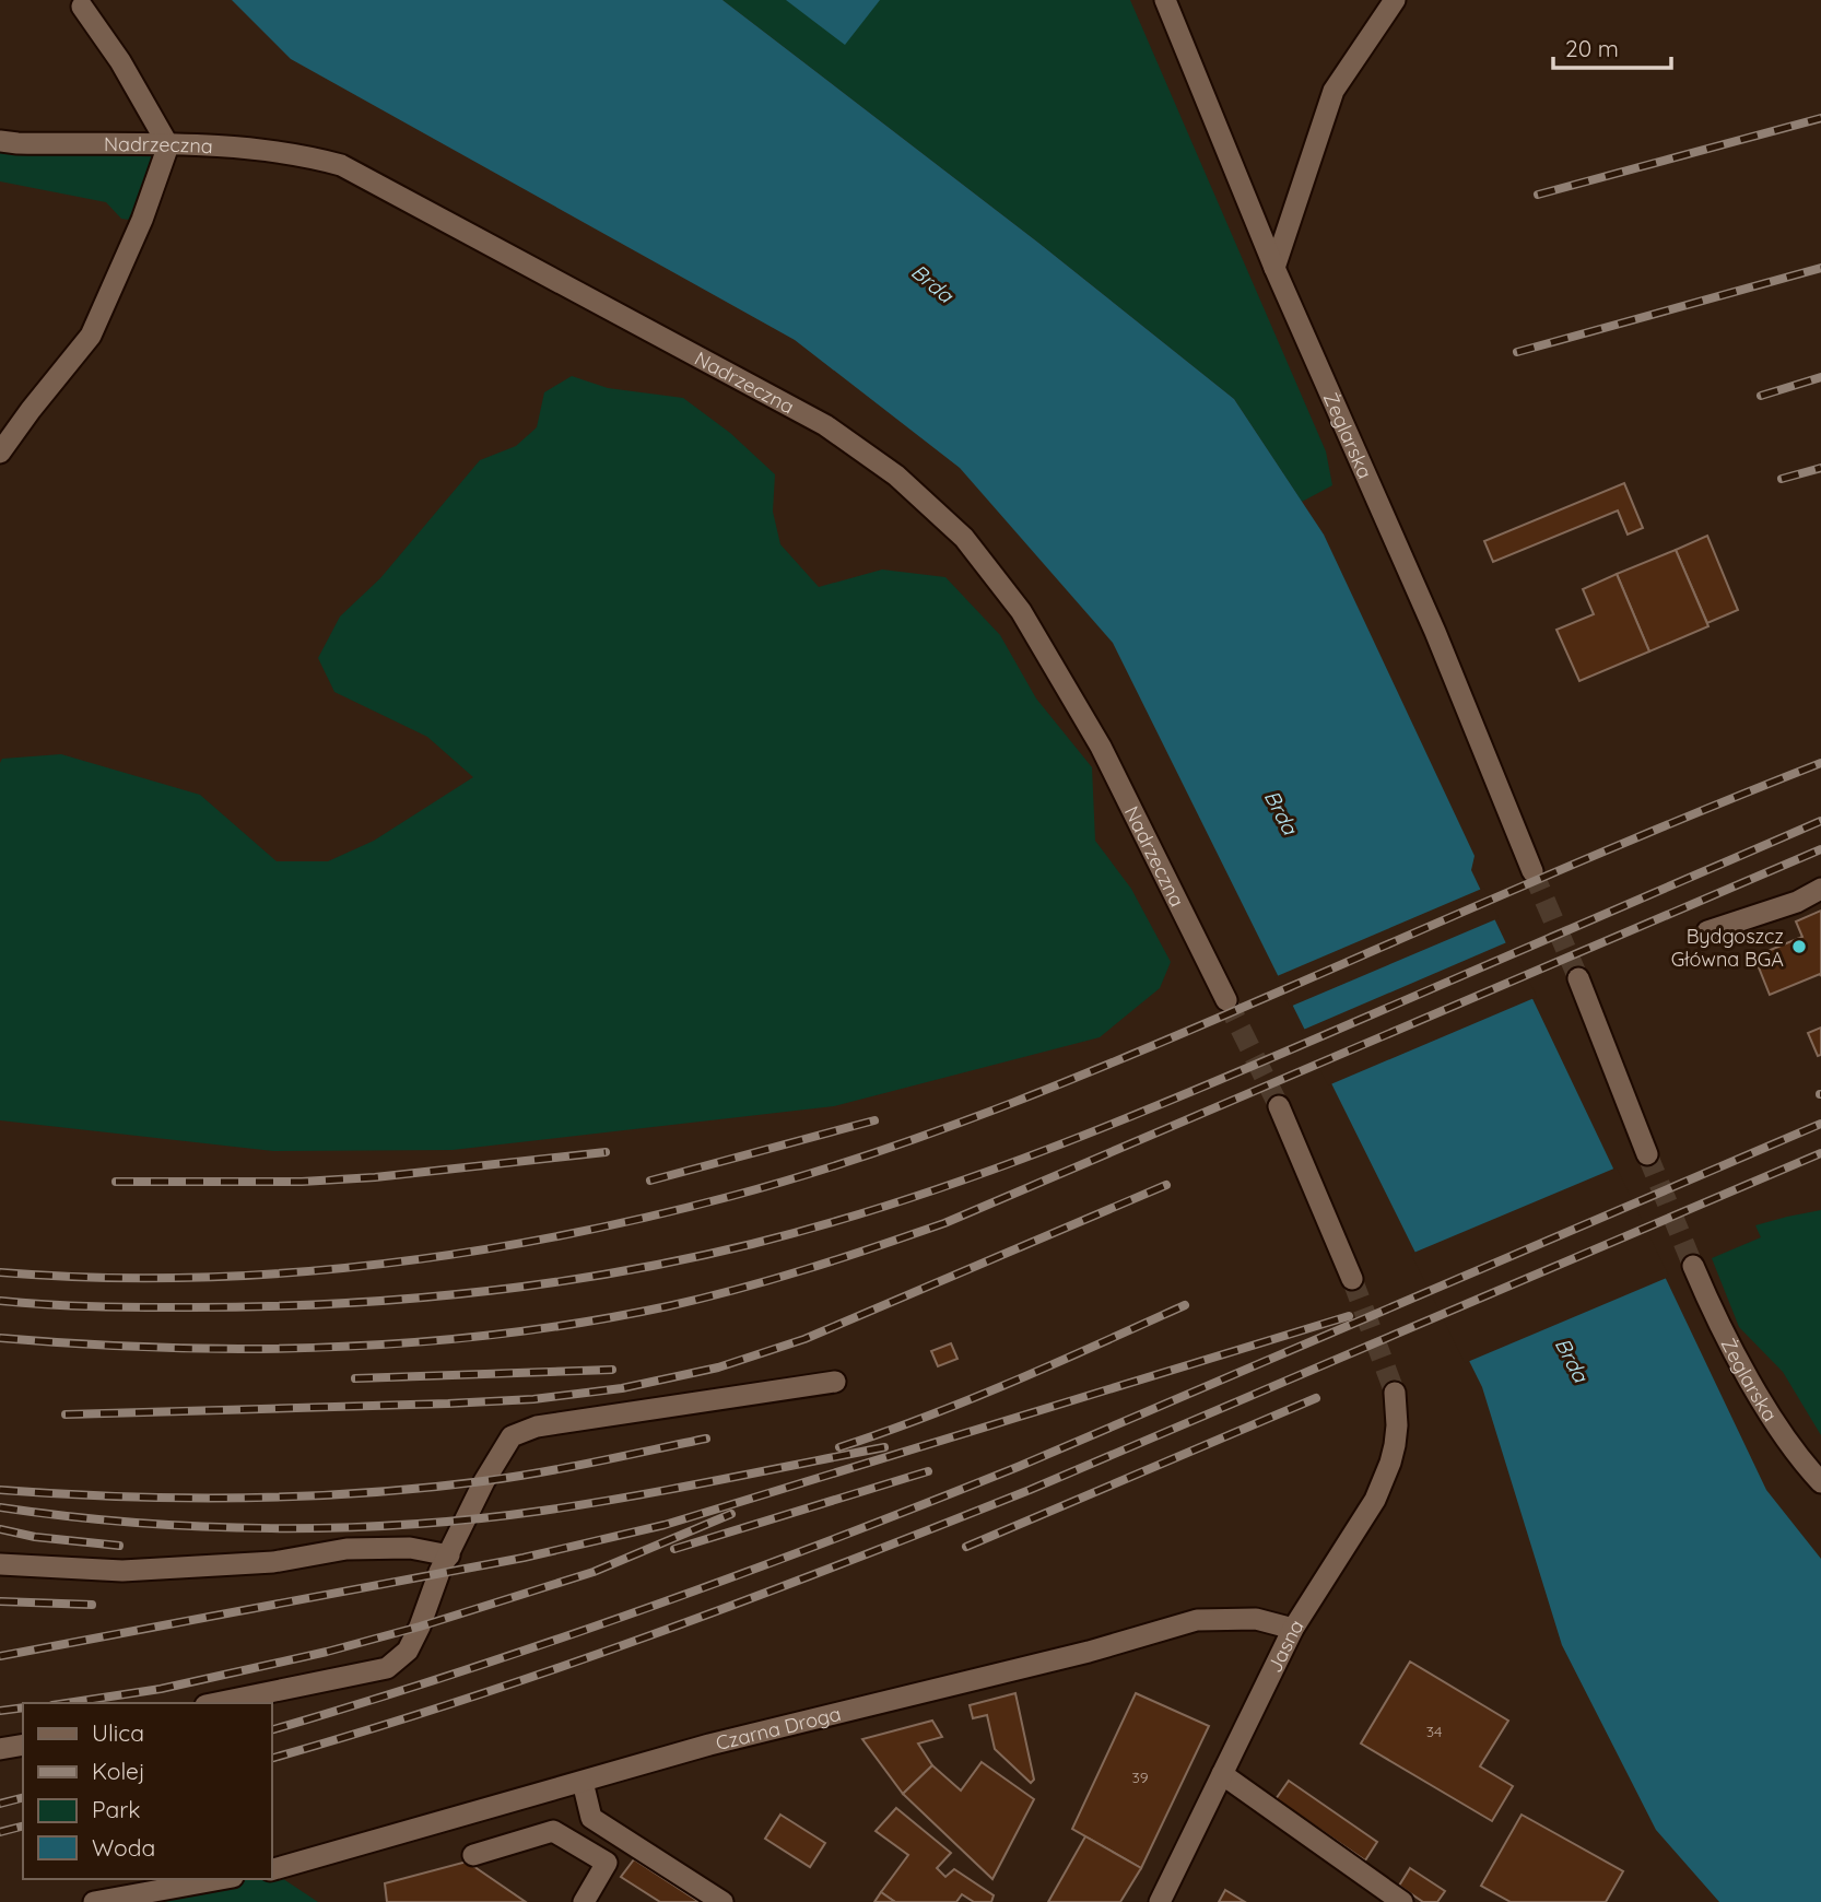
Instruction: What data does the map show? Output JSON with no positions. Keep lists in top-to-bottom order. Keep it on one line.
{"streets":{"street":["Nadrzeczna","Żeglarska","Jasna","Czarna Droga"]},"crossings":[["Jasna","Czarna Droga"]],"water":["Brda"],"places":["Bydgoszcz Główna BGA"],"house_numbers":["34","39"],"legend":["Ulica","Kolej","Park","Woda"],"scale_bar":"20 m"}
